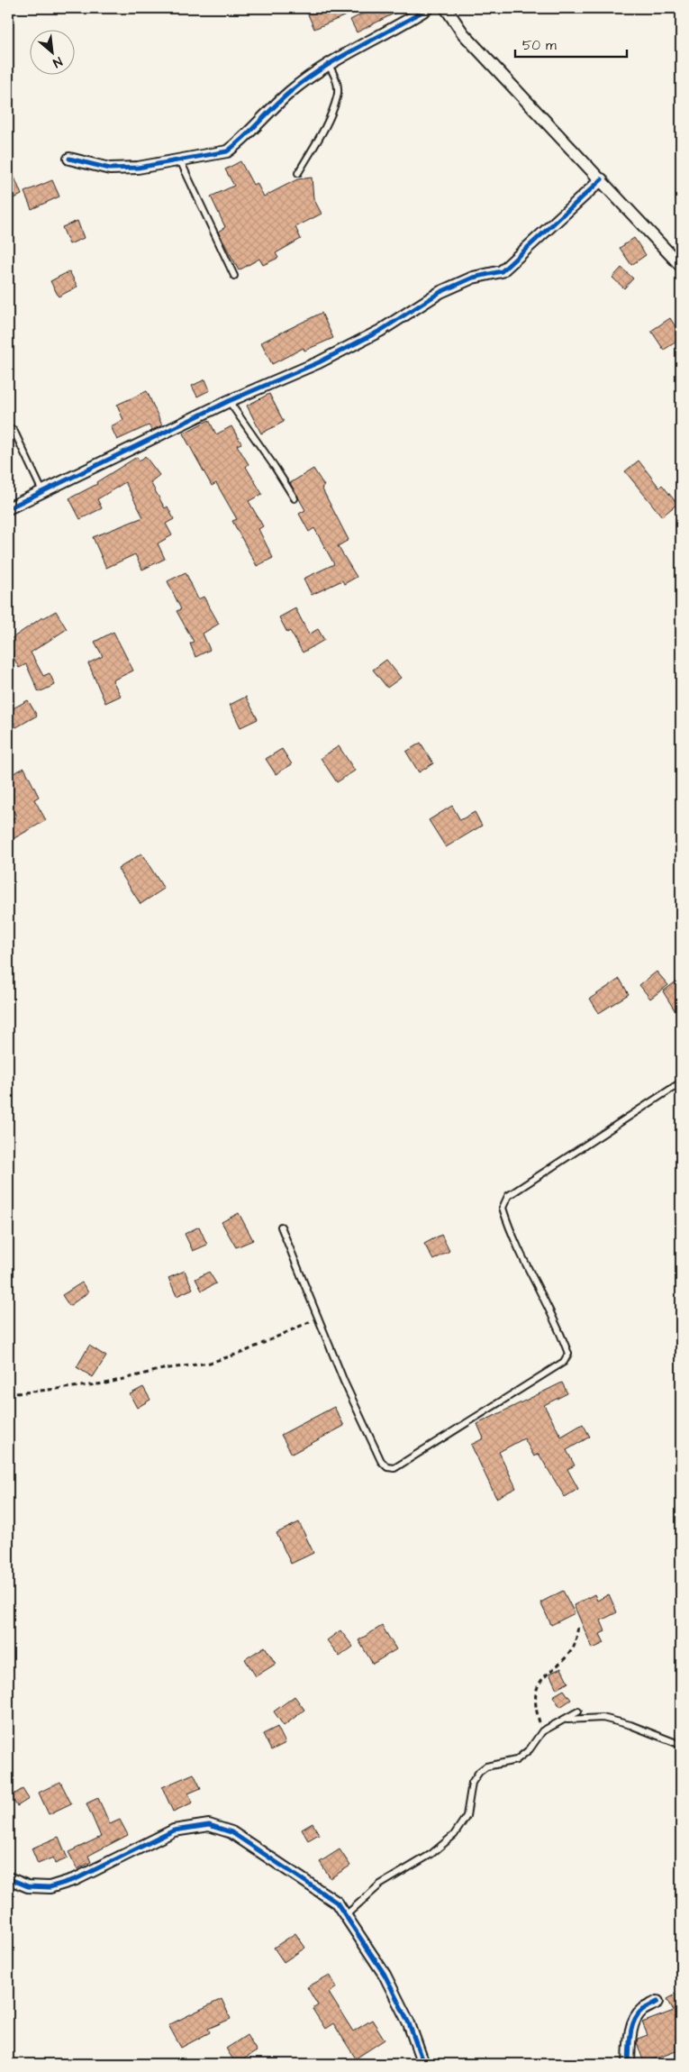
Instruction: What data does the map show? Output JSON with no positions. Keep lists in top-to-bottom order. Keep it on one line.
{"scale_bar":"50 m","north":"bottom right"}
